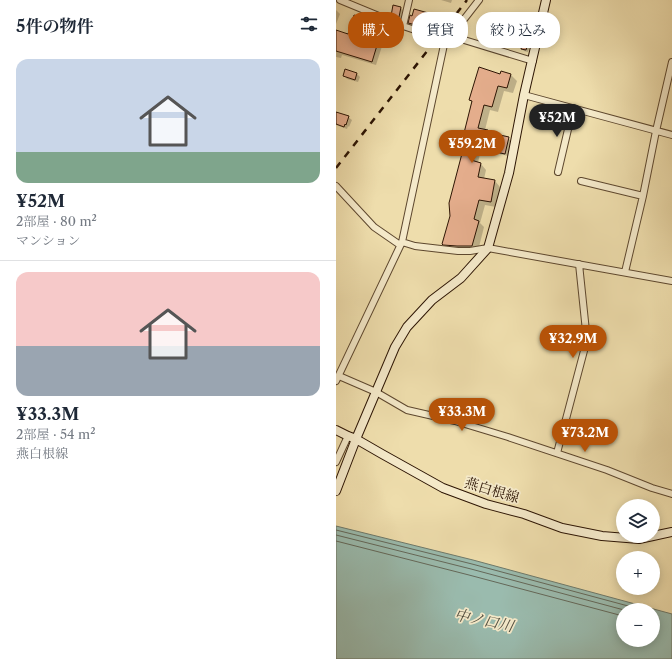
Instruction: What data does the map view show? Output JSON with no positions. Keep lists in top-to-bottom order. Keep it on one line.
{"streets":{"street":["燕白根線"]},"water":["中ノ口川"],"page":{"heading":"5件の物件","chip":["購入","賃貸","絞り込み"],"list":[{"name":"¥52M","note":"2部屋 · 80 m² · マンション"},{"name":"¥33.3M","note":"2部屋 · 54 m² · 燕白根線"}],"price":["¥52M","¥59.2M","¥32.9M","¥33.3M","¥73.2M"],"map_buttons":["+","−"]}}
